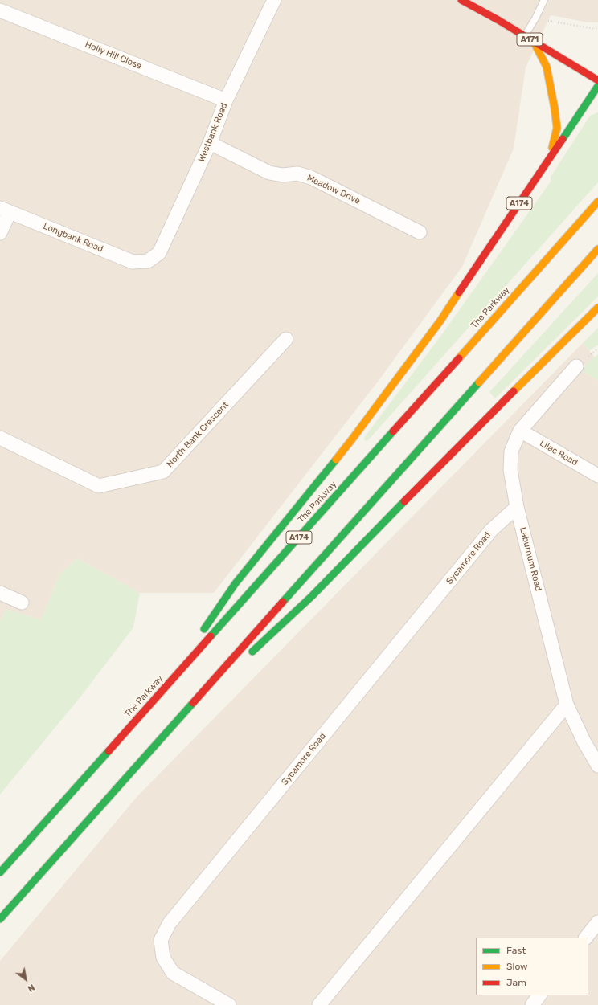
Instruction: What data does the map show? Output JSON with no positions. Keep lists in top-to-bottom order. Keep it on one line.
{"streets":{"main road":["A171","A174","The Parkway"],"street":["Holly Hill Close","Westbank Road","Meadow Drive","Longbank Road","North Bank Crescent","Lilac Road","Sycamore Road","Laburnum Road"]},"crossings":[["A171","A174"],["Holly Hill Close","Westbank Road"],["Westbank Road","Meadow Drive"],["Westbank Road","Longbank Road"],["A174","The Parkway"],["Lilac Road","Laburnum Road"],["Sycamore Road","Laburnum Road"]],"legend":["Fast","Slow","Jam"],"north":"bottom right"}
